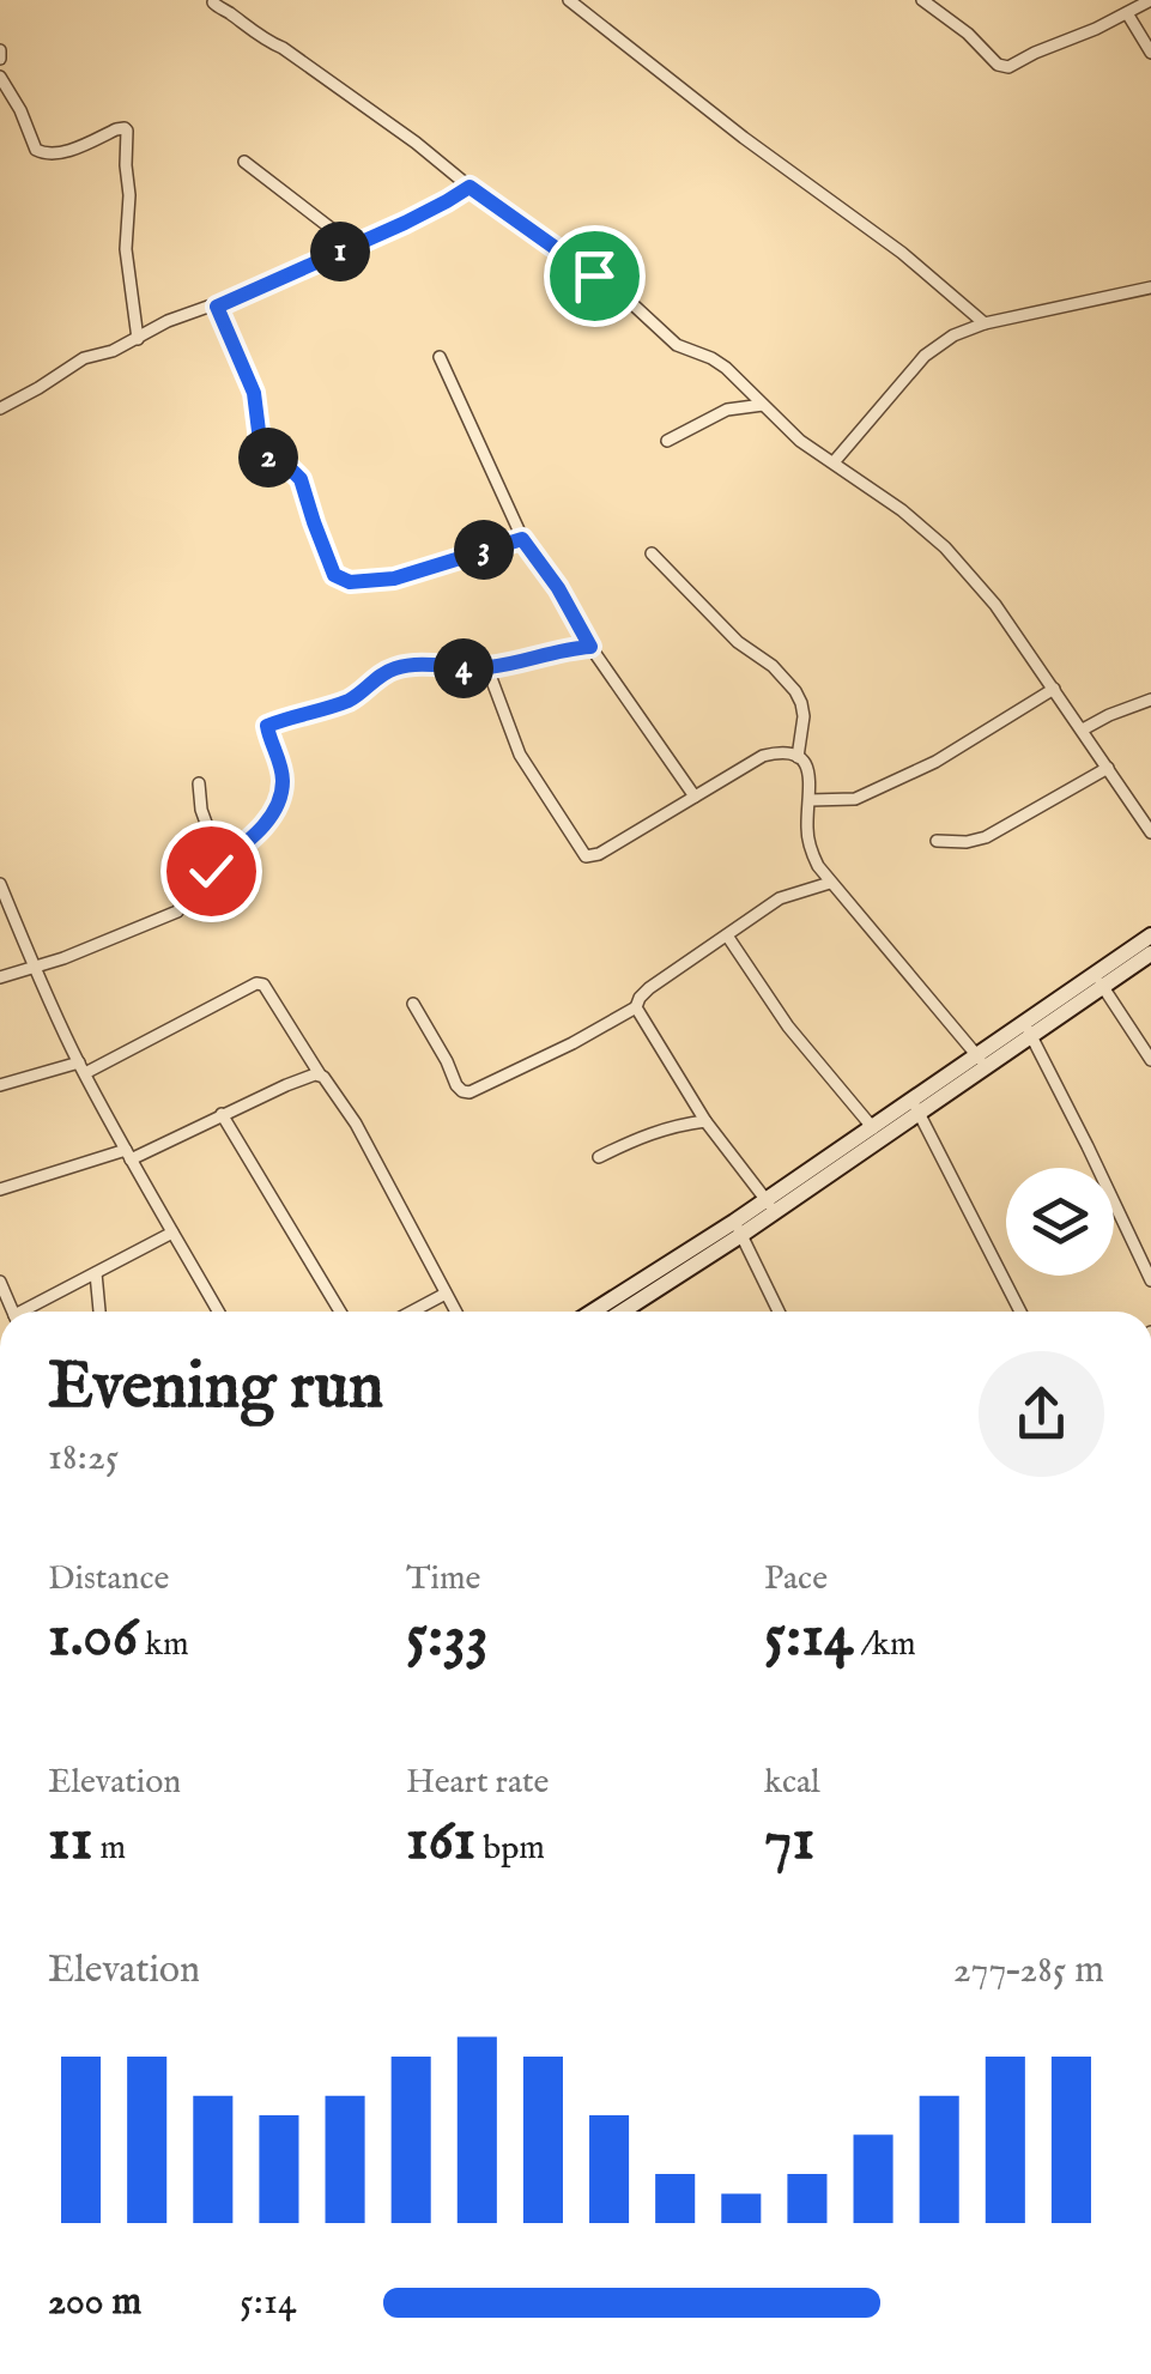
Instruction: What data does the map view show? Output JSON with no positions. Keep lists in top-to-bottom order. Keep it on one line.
{"page":{"pins":["1","2","3","4"],"heading":["Evening run","18:25"],"stats":[["Distance","1.06 km"],["Time","5:33"],["Pace","5:14 /km"],["Elevation","11 m"],["Heart rate","161 bpm"],["kcal","71"]],"chart":["Elevation","277–285 m"],"list":[{"name":"200 m","note":"5:14"}]}}
